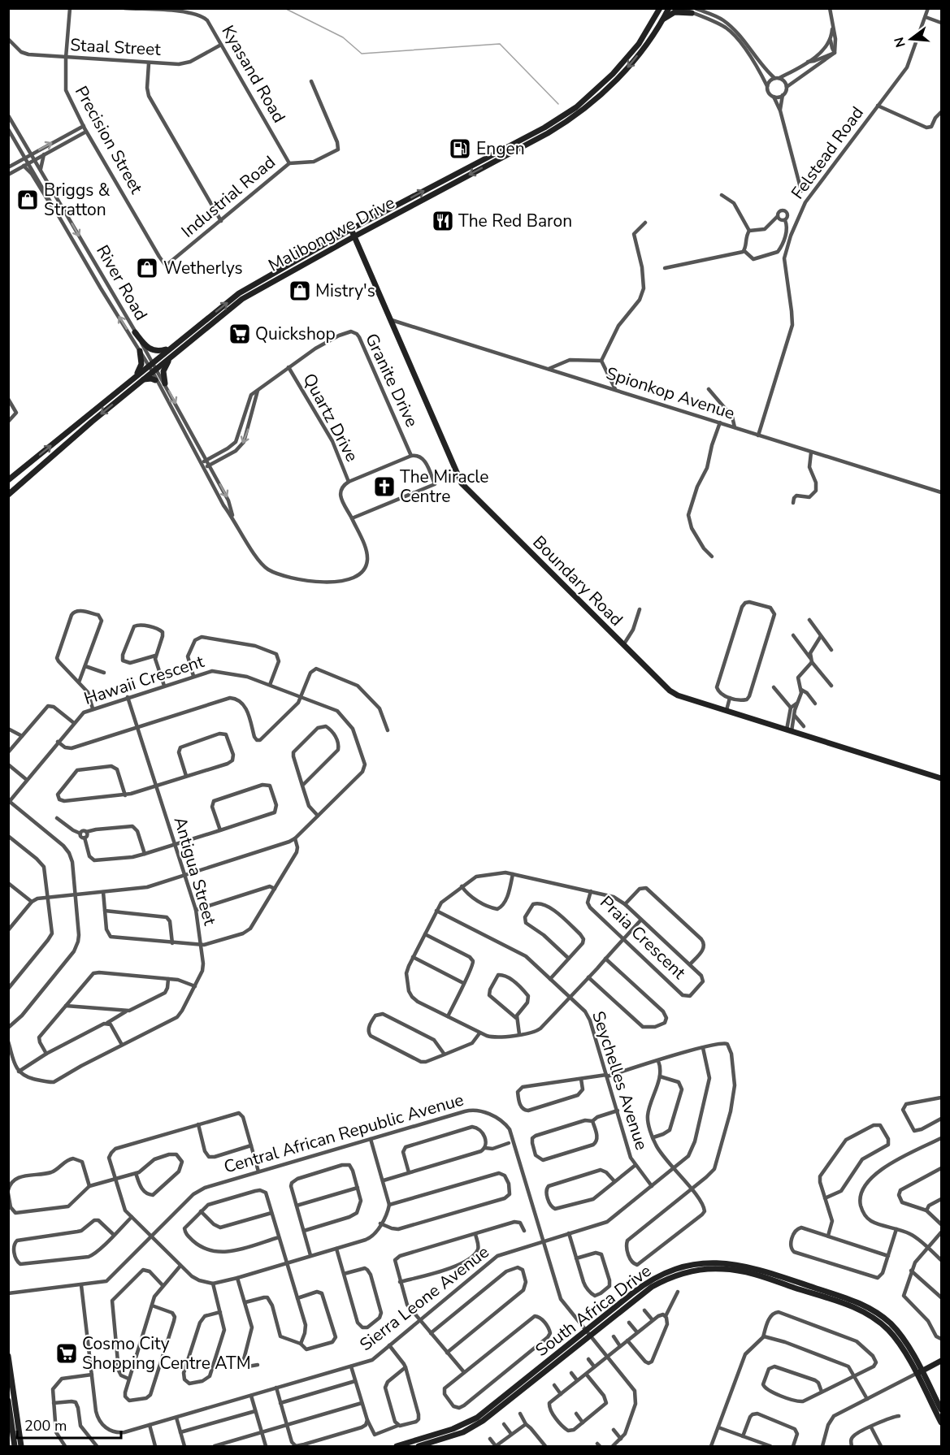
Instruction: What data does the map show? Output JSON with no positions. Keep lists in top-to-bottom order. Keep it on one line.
{"streets":{"main road":["Malibongwe Drive","Boundary Road","South Africa Drive"],"street":["Staal Street","Kyasand Road","Precision Street","Felstead Road","Industrial Road","River Road","Granite Drive","Spionkop Avenue","Quartz Drive","Hawaii Crescent","Antigua Street","Praia Crescent","Seychelles Avenue","Central African Republic Avenue","Sierra Leone Avenue"]},"crossings":[["Staal Street","Kyasand Road"],["Staal Street","Precision Street"],["Kyasand Road","Industrial Road"],["Precision Street","Industrial Road"],["Felstead Road","Spionkop Avenue"],["Malibongwe Drive","River Road"],["Malibongwe Drive","Boundary Road"],["River Road","Granite Drive"],["Granite Drive","Quartz Drive"],["Spionkop Avenue","Boundary Road"],["Hawaii Crescent","Antigua Street"],["Seychelles Avenue","Sierra Leone Avenue"],["Central African Republic Avenue","Sierra Leone Avenue"],["Central African Republic Avenue","South Africa Drive"]],"places":{"fuel station":["Engen"],"shop":["Briggs & Stratton","Wetherlys","Mistry's"],"restaurant":["The Red Baron"],"supermarket":["Quickshop","Cosmo City Shopping Centre ATM"],"church":["The Miracle Centre"]},"scale_bar":"200 m","north":"left"}
